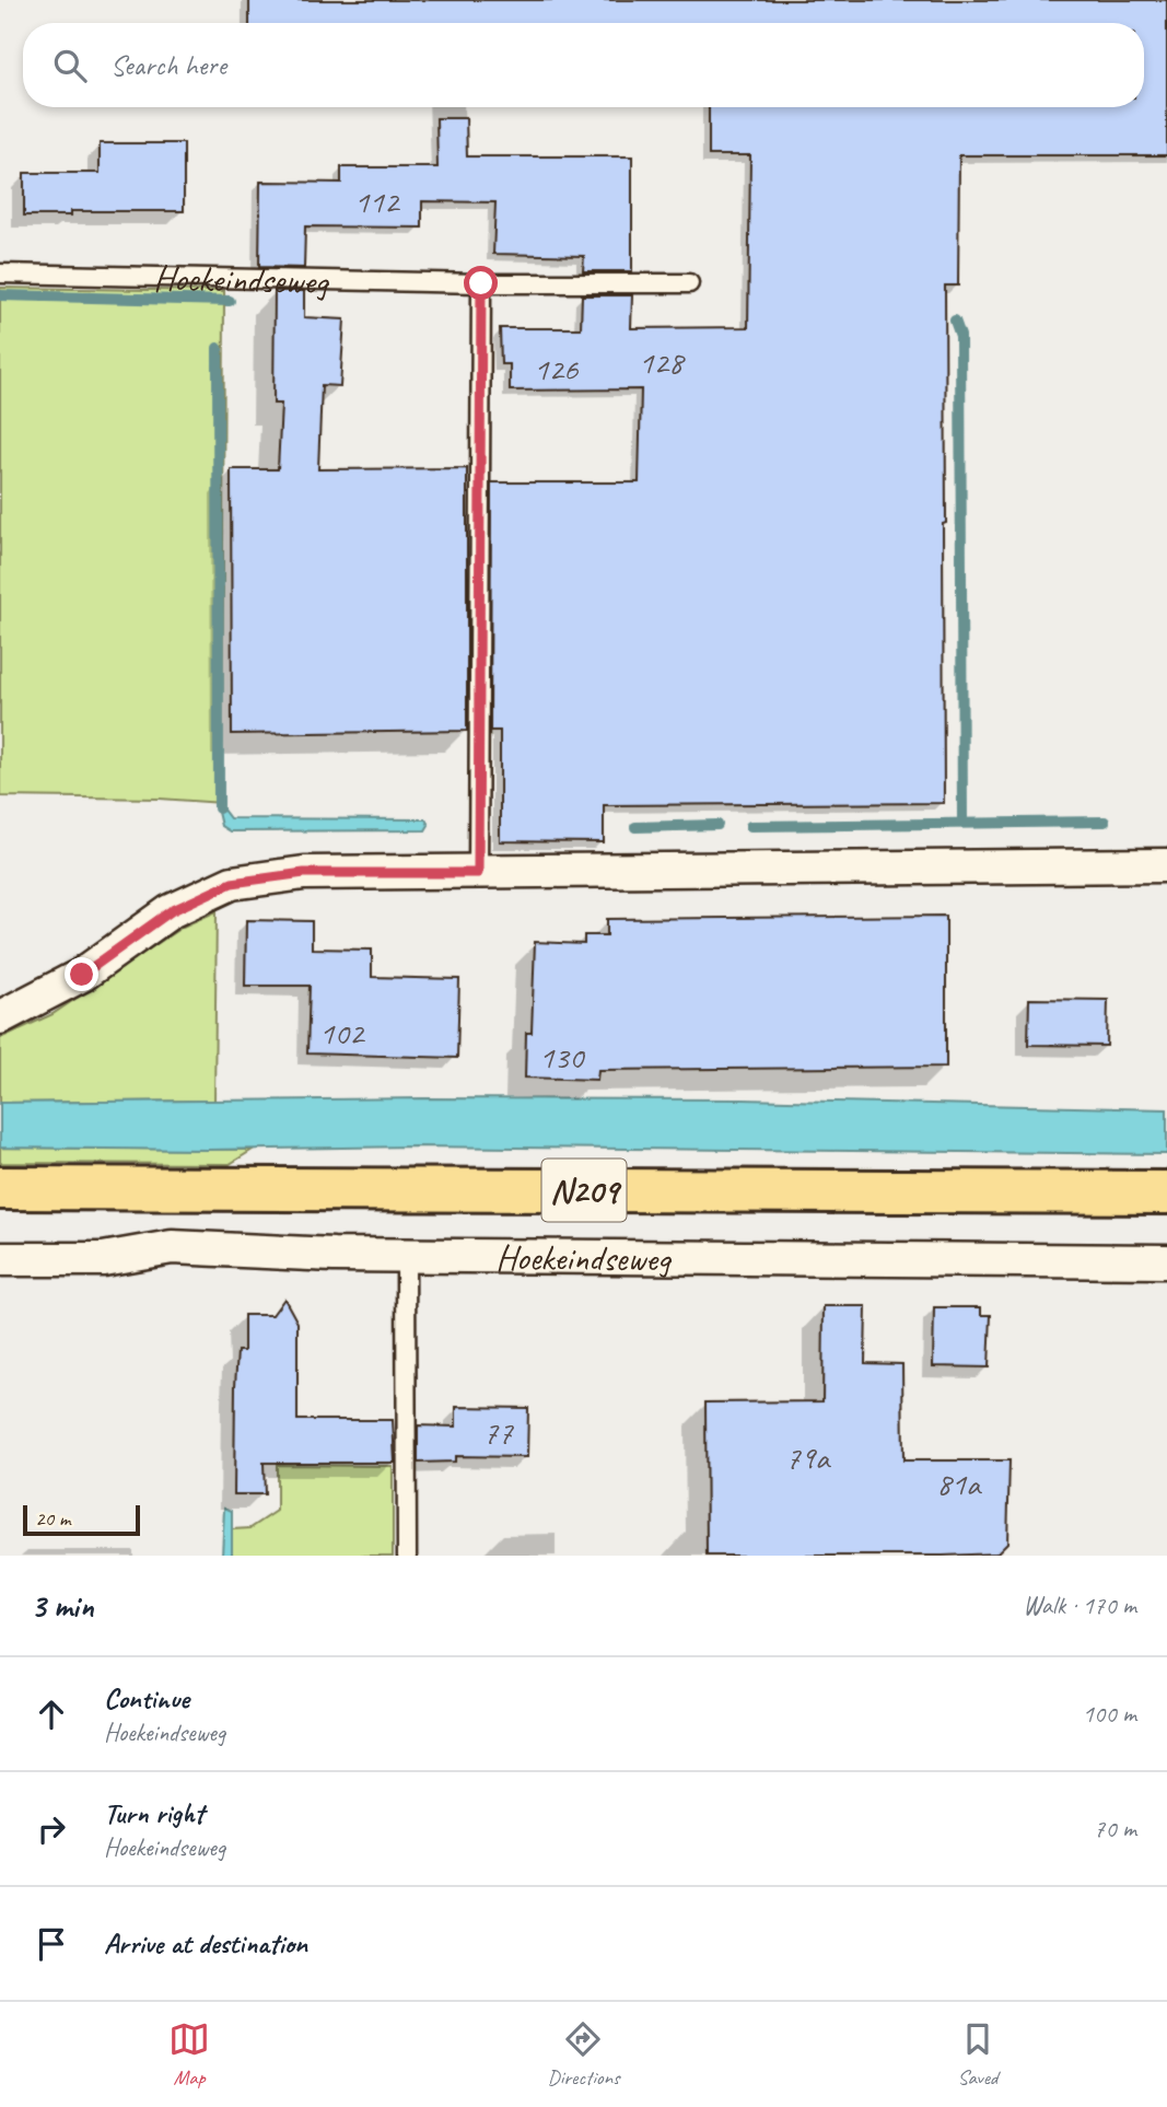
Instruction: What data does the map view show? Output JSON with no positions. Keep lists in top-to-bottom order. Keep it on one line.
{"streets":{"main road":["Hoekeindseweg","N209"]},"house_numbers":["112","128","126","102","130","77","79a","81a"],"scale_bar":"20 m","page":{"search":"Search here","scale":"20 m","heading":["3 min","Walk · 170 m"],"list":[["Continue","Hoekeindseweg","100 m"],["Turn right","Hoekeindseweg","70 m"],"Arrive at destination"],"nav":["Map","Directions","Saved"]}}
